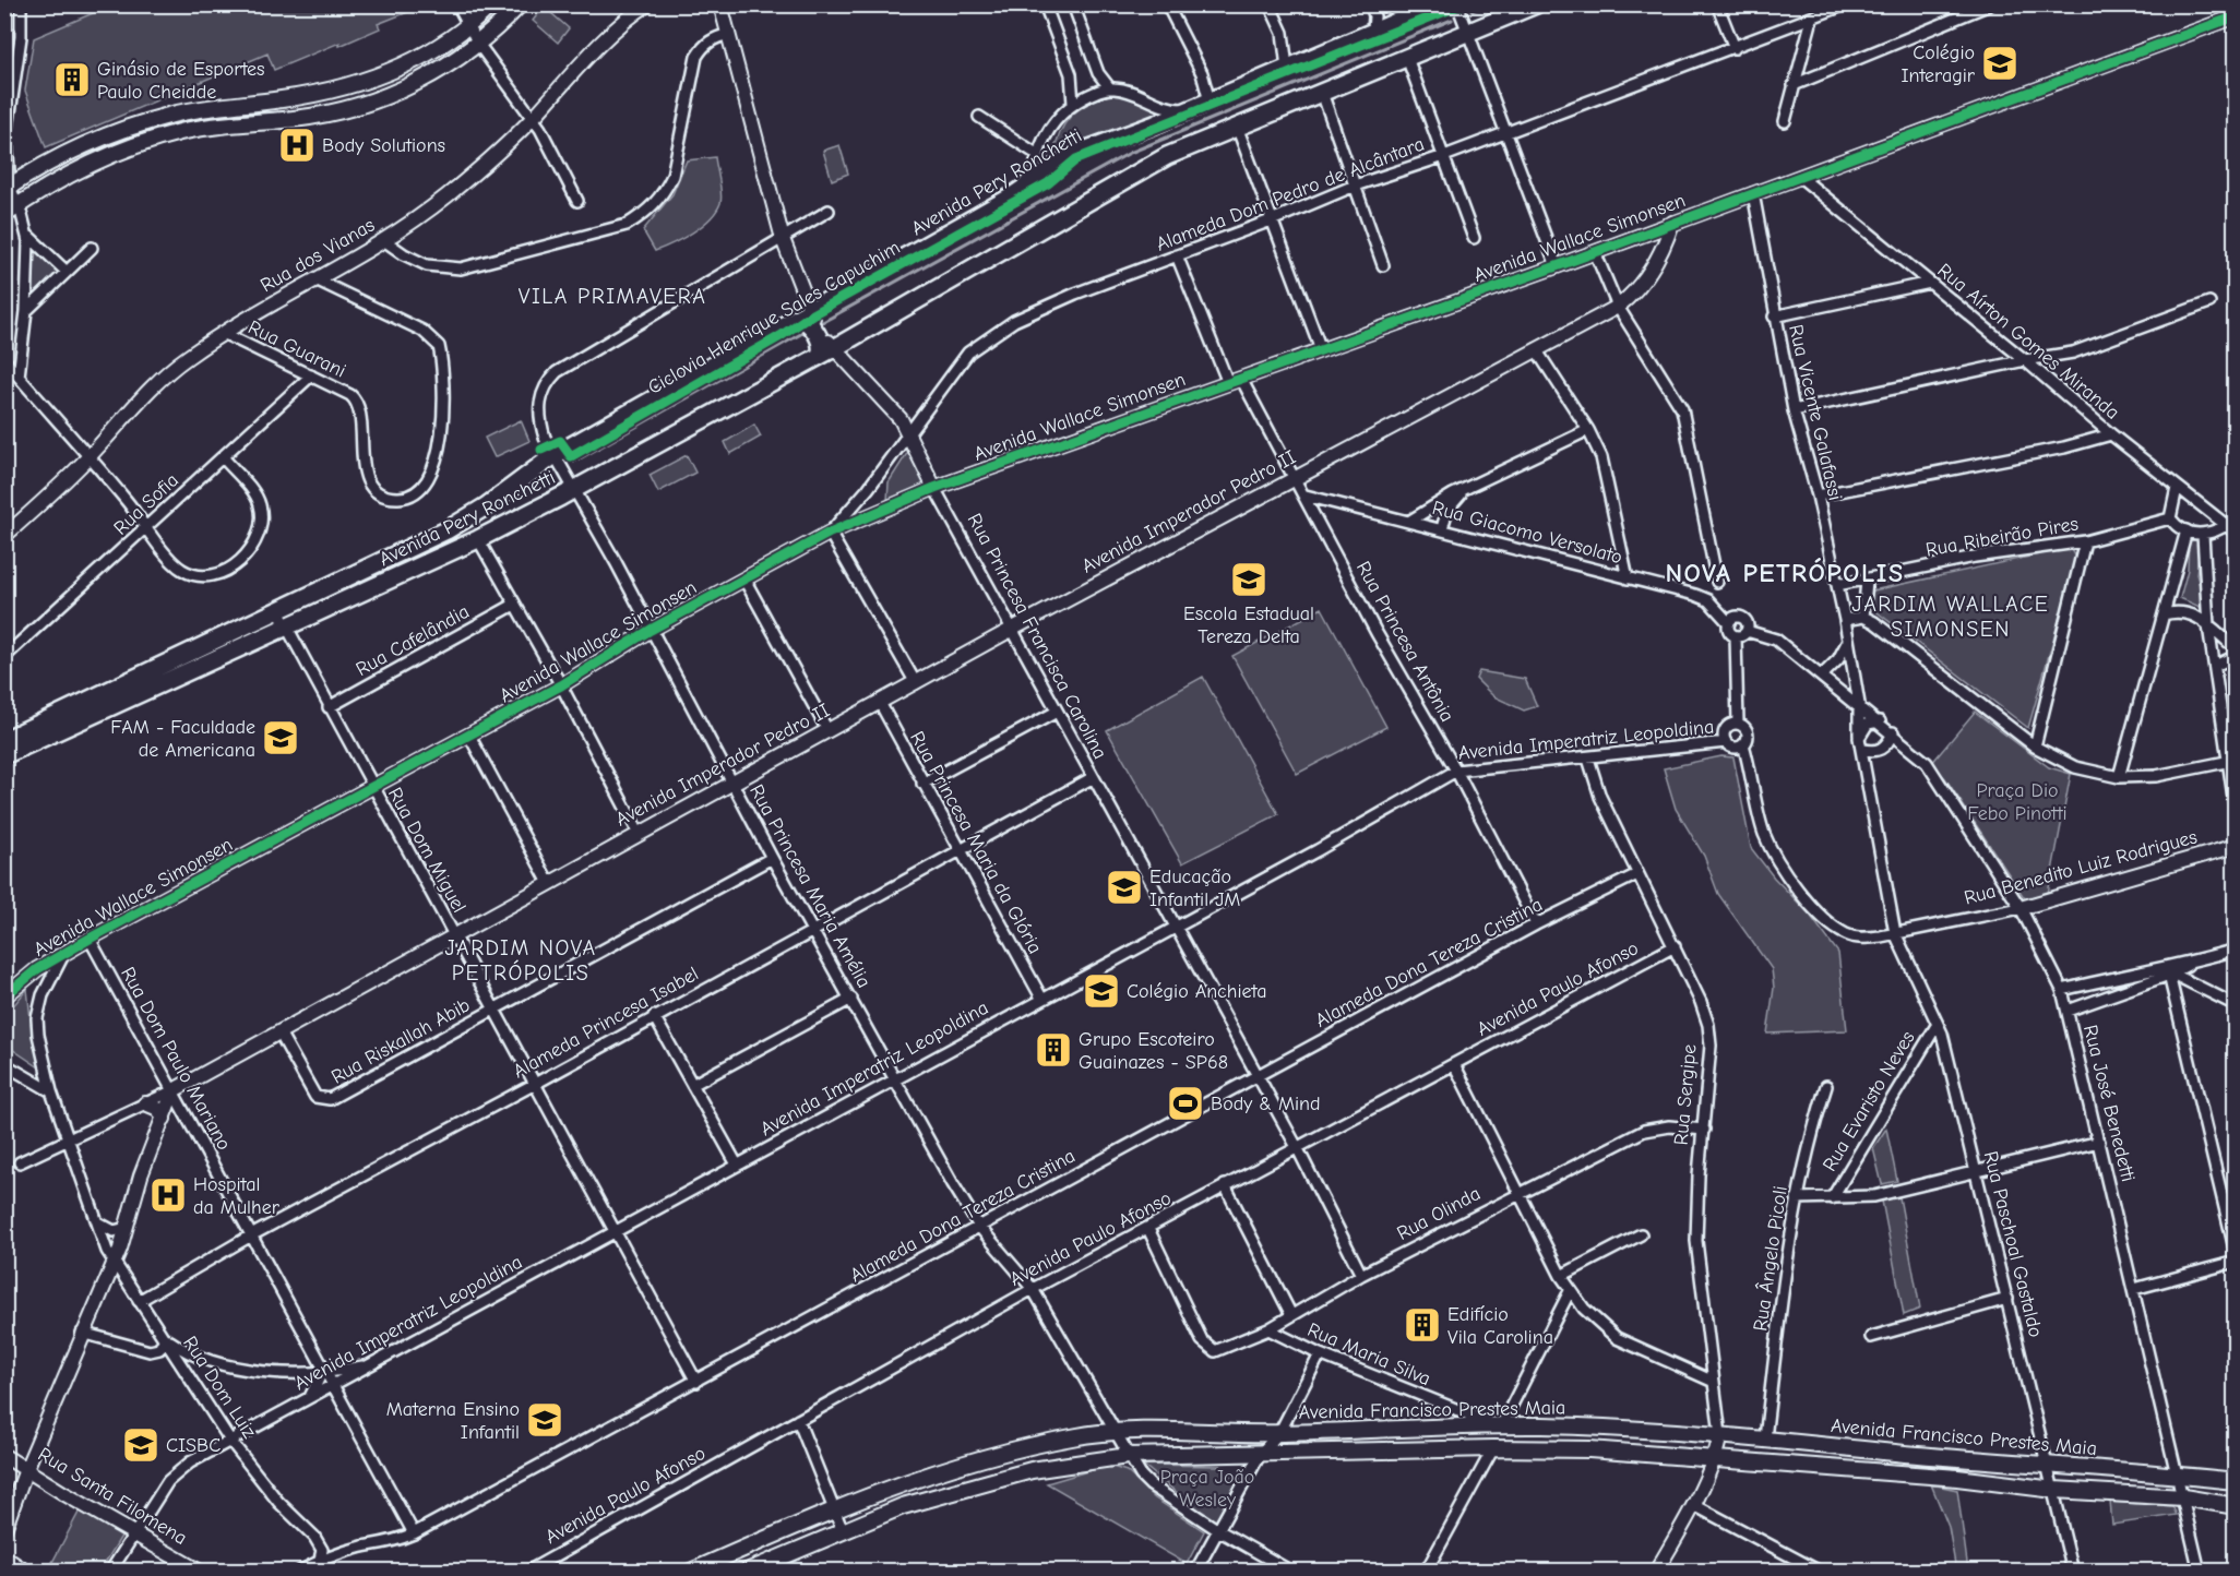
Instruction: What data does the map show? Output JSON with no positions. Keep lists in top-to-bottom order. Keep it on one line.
{"streets":{"main road":["Avenida Pery Ronchetti","Avenida Francisco Prestes Maia"],"street":["Alameda Dom Pedro de Alcântara","Avenida Wallace Simonsen","Rua dos Vianas","Rua Aírton Gomes Miranda","Rua Guarani","Rua Vicente Galafassi","Rua Sofia","Avenida Imperador Pedro II","Rua Giacomo Versolato","Rua Ribeirão Pires","Rua Princesa Francisca Carolina","Rua Cafelândia","Rua Princesa Antônia","Avenida Imperatriz Leopoldina","Rua Princesa Maria da Glória","Rua Dom Miguel","Rua Benedito Luiz Rodrigues","Rua Princesa Maria Amélia","Alameda Dona Tereza Cristina","Avenida Paulo Afonso","Alameda Princesa Isabel","Rua Riskallah Abib","Rua Dom Paulo Mariano","Rua Sergipe","Rua Evaristo Neves","Rua José Benedetti","Rua Olinda","Rua Paschoal Gastaldo","Rua Ângelo Picoli","Rua Maria Silva","Rua Dom Luiz","Rua Santa Filomena"],"cycle path":["Ciclovia Henrique Sales Capuchim"]},"crossings":[["Avenida Pery Ronchetti","Rua Princesa Francisca Carolina"],["Avenida Pery Ronchetti","Rua Dom Miguel"],["Avenida Pery Ronchetti","Rua Princesa Maria Amélia"],["Alameda Dom Pedro de Alcântara","Avenida Wallace Simonsen"],["Alameda Dom Pedro de Alcântara","Rua Princesa Francisca Carolina"],["Alameda Dom Pedro de Alcântara","Rua Princesa Antônia"],["Avenida Wallace Simonsen","Rua Aírton Gomes Miranda"],["Avenida Wallace Simonsen","Rua Vicente Galafassi"],["Avenida Wallace Simonsen","Avenida Imperador Pedro II"],["Avenida Wallace Simonsen","Rua Princesa Francisca Carolina"],["Avenida Wallace Simonsen","Rua Princesa Antônia"],["Avenida Wallace Simonsen","Rua Dom Miguel"],["Avenida Wallace Simonsen","Rua Princesa Maria Amélia"],["Avenida Wallace Simonsen","Rua Dom Paulo Mariano"],["Avenida Wallace Simonsen","Rua Dom Luiz"],["Rua dos Vianas","Rua Guarani"],["Rua Guarani","Rua Sofia"],["Rua Vicente Galafassi","Rua Ribeirão Pires"],["Rua Vicente Galafassi","Rua Benedito Luiz Rodrigues"],["Rua Vicente Galafassi","Rua José Benedetti"],["Rua Vicente Galafassi","Rua Paschoal Gastaldo"],["Avenida Imperador Pedro II","Rua Princesa Francisca Carolina"],["Avenida Imperador Pedro II","Rua Princesa Antônia"],["Avenida Imperador Pedro II","Rua Princesa Maria da Glória"],["Avenida Imperador Pedro II","Rua Dom Miguel"],["Avenida Imperador Pedro II","Rua Princesa Maria Amélia"],["Avenida Imperador Pedro II","Rua Riskallah Abib"],["Avenida Imperador Pedro II","Rua Dom Paulo Mariano"],["Rua Giacomo Versolato","Rua Princesa Antônia"],["Rua Princesa Francisca Carolina","Avenida Imperatriz Leopoldina"],["Rua Princesa Francisca Carolina","Alameda Dona Tereza Cristina"],["Rua Princesa Francisca Carolina","Avenida Paulo Afonso"],["Rua Princesa Francisca Carolina","Alameda Princesa Isabel"],["Rua Princesa Francisca Carolina","Rua Olinda"],["Rua Cafelândia","Rua Dom Miguel"],["Rua Princesa Antônia","Avenida Imperatriz Leopoldina"],["Rua Princesa Antônia","Alameda Dona Tereza Cristina"],["Avenida Imperatriz Leopoldina","Rua Princesa Maria da Glória"],["Avenida Imperatriz Leopoldina","Rua Dom Miguel"],["Avenida Imperatriz Leopoldina","Rua Benedito Luiz Rodrigues"],["Avenida Imperatriz Leopoldina","Rua Princesa Maria Amélia"],["Avenida Imperatriz Leopoldina","Rua Dom Paulo Mariano"],["Avenida Imperatriz Leopoldina","Rua Sergipe"],["Avenida Imperatriz Leopoldina","Rua Dom Luiz"],["Avenida Imperatriz Leopoldina","Rua Santa Filomena"],["Rua Princesa Maria da Glória","Alameda Princesa Isabel"],["Rua Dom Miguel","Alameda Dona Tereza Cristina"],["Rua Dom Miguel","Alameda Princesa Isabel"],["Rua Dom Miguel","Rua Riskallah Abib"],["Rua Benedito Luiz Rodrigues","Rua José Benedetti"],["Rua Benedito Luiz Rodrigues","Rua Paschoal Gastaldo"],["Rua Princesa Maria Amélia","Alameda Dona Tereza Cristina"],["Rua Princesa Maria Amélia","Avenida Paulo Afonso"],["Rua Princesa Maria Amélia","Alameda Princesa Isabel"],["Rua Princesa Maria Amélia","Rua Riskallah Abib"],["Rua Princesa Maria Amélia","Avenida Francisco Prestes Maia"],["Alameda Dona Tereza Cristina","Rua Dom Paulo Mariano"],["Alameda Dona Tereza Cristina","Rua Sergipe"],["Alameda Dona Tereza Cristina","Rua Dom Luiz"],["Avenida Paulo Afonso","Rua Sergipe"],["Avenida Paulo Afonso","Rua Olinda"],["Alameda Princesa Isabel","Rua Dom Paulo Mariano"],["Alameda Princesa Isabel","Rua Dom Luiz"],["Rua Sergipe","Rua Olinda"],["Rua Sergipe","Avenida Francisco Prestes Maia"],["Rua Evaristo Neves","Rua Paschoal Gastaldo"],["Rua José Benedetti","Avenida Francisco Prestes Maia"],["Rua Olinda","Rua Maria Silva"],["Rua Paschoal Gastaldo","Avenida Francisco Prestes Maia"],["Rua Ângelo Picoli","Avenida Francisco Prestes Maia"],["Rua Maria Silva","Avenida Francisco Prestes Maia"]],"districts":["VILA PRIMAVERA","NOVA PETRÓPOLIS","JARDIM WALLACE SIMONSEN","JARDIM NOVA PETRÓPOLIS"],"parks":["Praça Dio Febo Pinotti","Praça João Wesley"],"places":{"school or university":["Colégio Interagir","Escola Estadual Tereza Delta","FAM - Faculdade de Americana","Educação Infantil JM","Colégio Anchieta","Materna Ensino Infantil","CISBC"],"building":["Ginásio de Esportes Paulo Cheidde","Grupo Escoteiro Guainazes - SP68","Edifício Vila Carolina"],"hospital":["Body Solutions","Hospital da Mulher"],"sports":["Body & Mind"]}}
